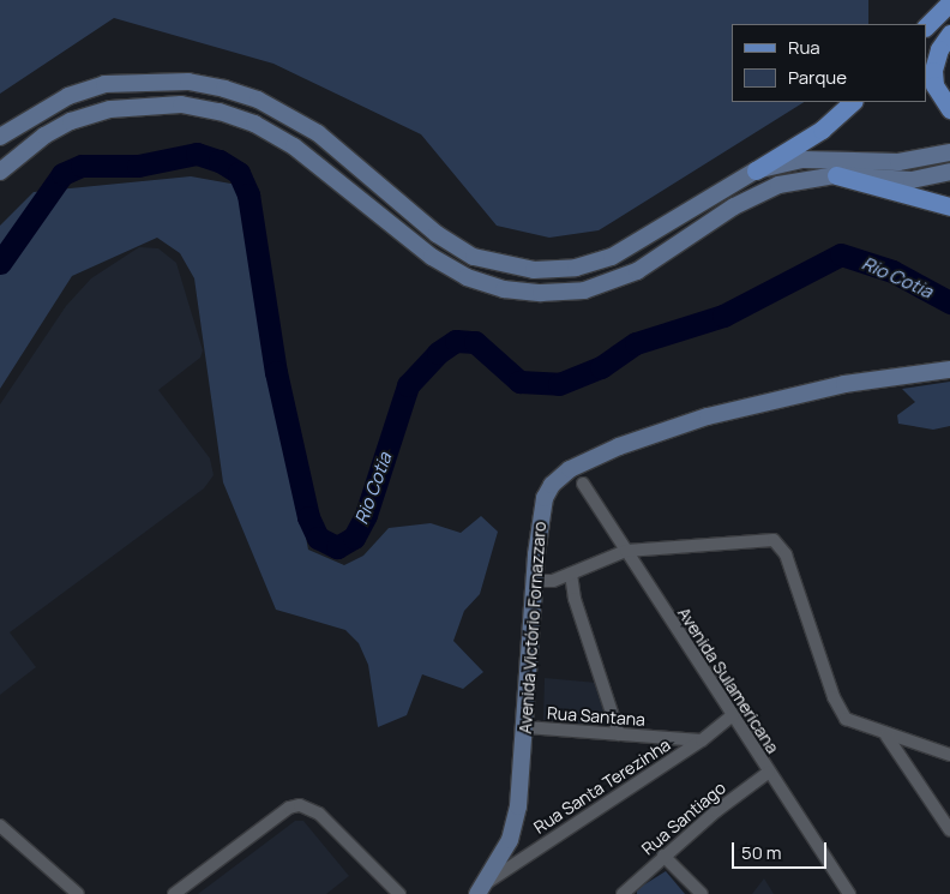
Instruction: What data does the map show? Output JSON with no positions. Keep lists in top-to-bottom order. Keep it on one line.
{"streets":{"main road":["Avenida Victório Fornazzaro"],"street":["Avenida Sulamericana","Rua Santana","Rua Santa Terezinha","Rua Santiago"]},"crossings":[["Avenida Victório Fornazzaro","Rua Santana"],["Avenida Victório Fornazzaro","Rua Santa Terezinha"],["Avenida Sulamericana","Rua Santa Terezinha"],["Avenida Sulamericana","Rua Santiago"],["Rua Santana","Rua Santa Terezinha"]],"water":["Rio Cotia"],"legend":["Rua","Parque"],"scale_bar":"50 m"}
